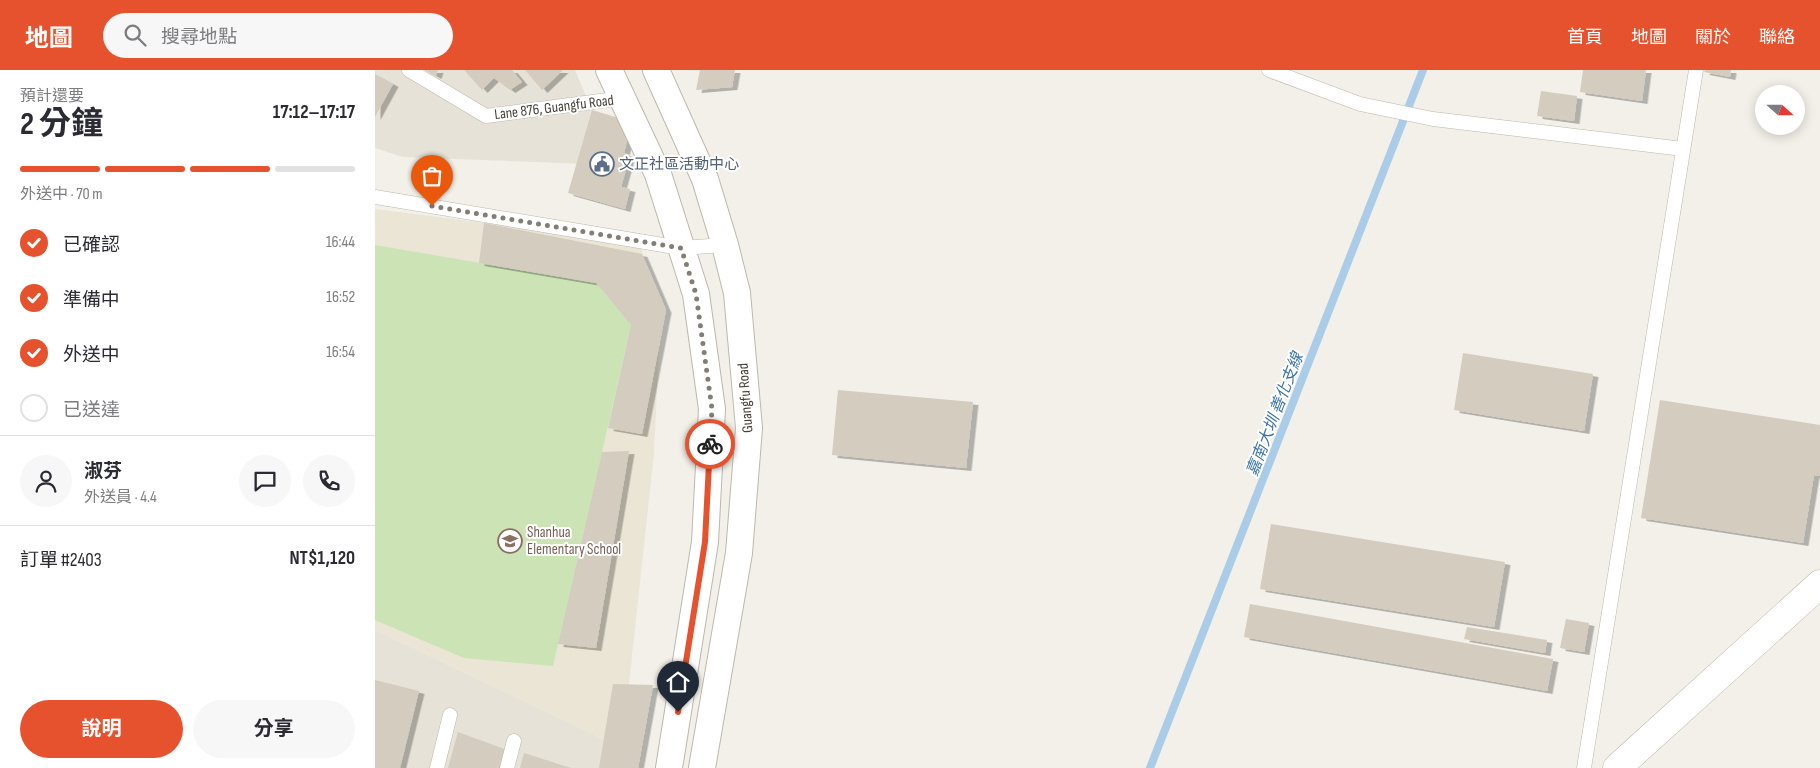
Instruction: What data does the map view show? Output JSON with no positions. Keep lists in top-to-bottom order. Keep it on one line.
{"streets":{"street":["Guangfu Road"],"lane":["Lane 876, Guangfu Road"]},"water":["嘉南大圳 善化支線"],"places":{"public building":["文正社區活動中心"],"school or university":["Shanhua Elementary School"]},"north":"right","page":{"header":"地圖","search":"搜尋地點","nav":["首頁","地圖","關於","聯絡"],"heading":["2 分鐘","預計還要","17:12–17:17"],"panel":["淑芬","外送員 · 4.4","訂單 #2403","NT$1,120"],"bar":"外送中 · 70 m","list":[["已確認","16:44"],["準備中","16:52"],["外送中","16:54"],"已送達"],"buttons":["說明","分享"]}}
